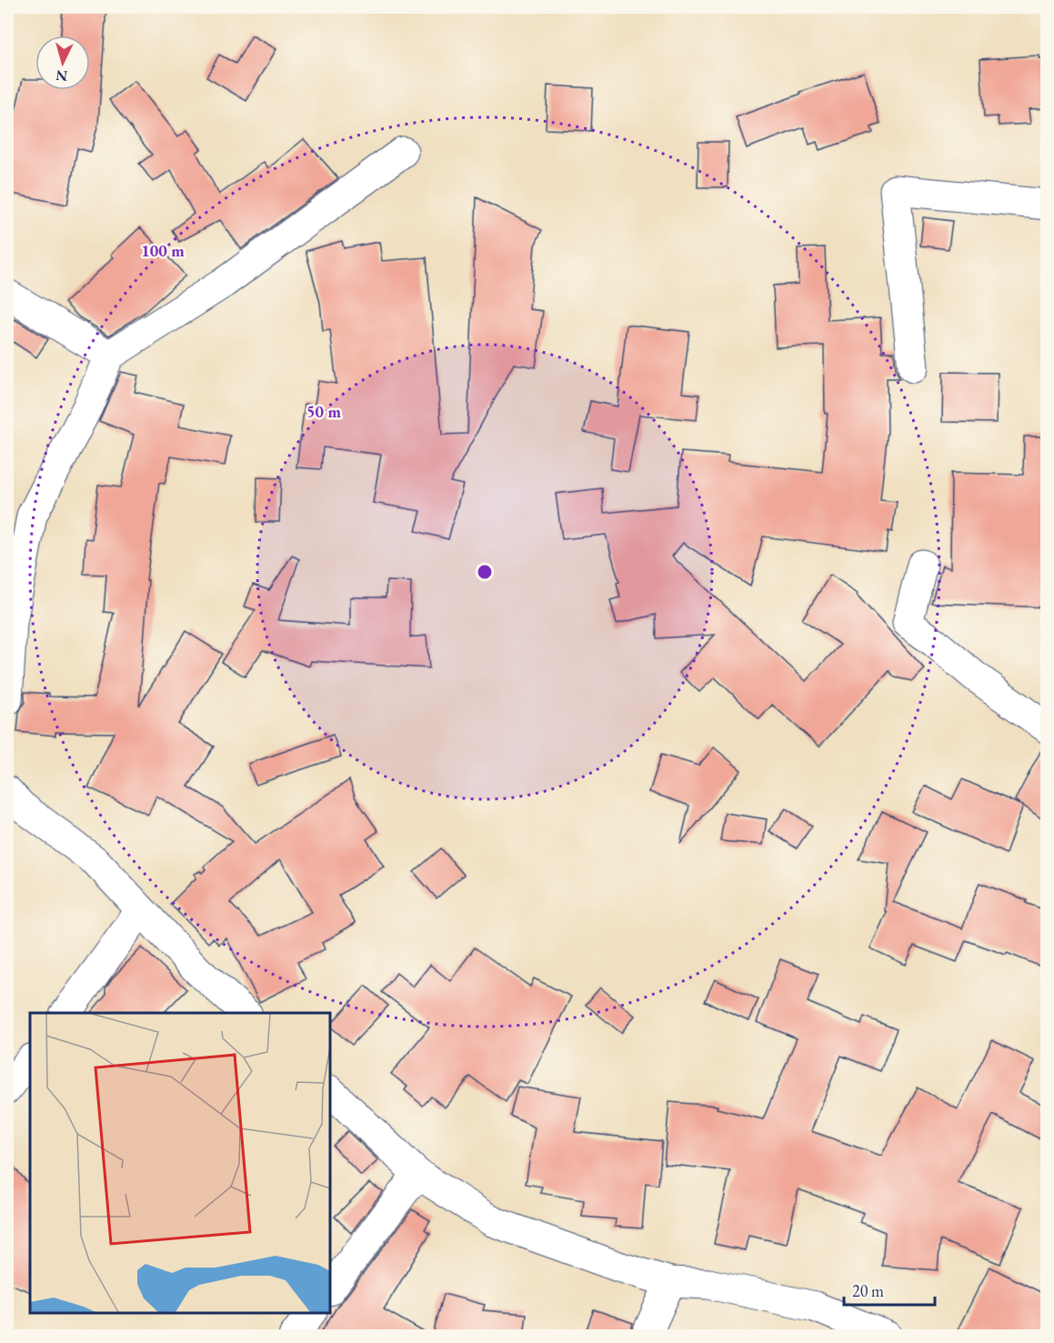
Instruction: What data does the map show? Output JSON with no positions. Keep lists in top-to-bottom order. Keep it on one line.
{"scale_bar":"20 m","north":"bottom","rings":["100 m","50 m"]}
